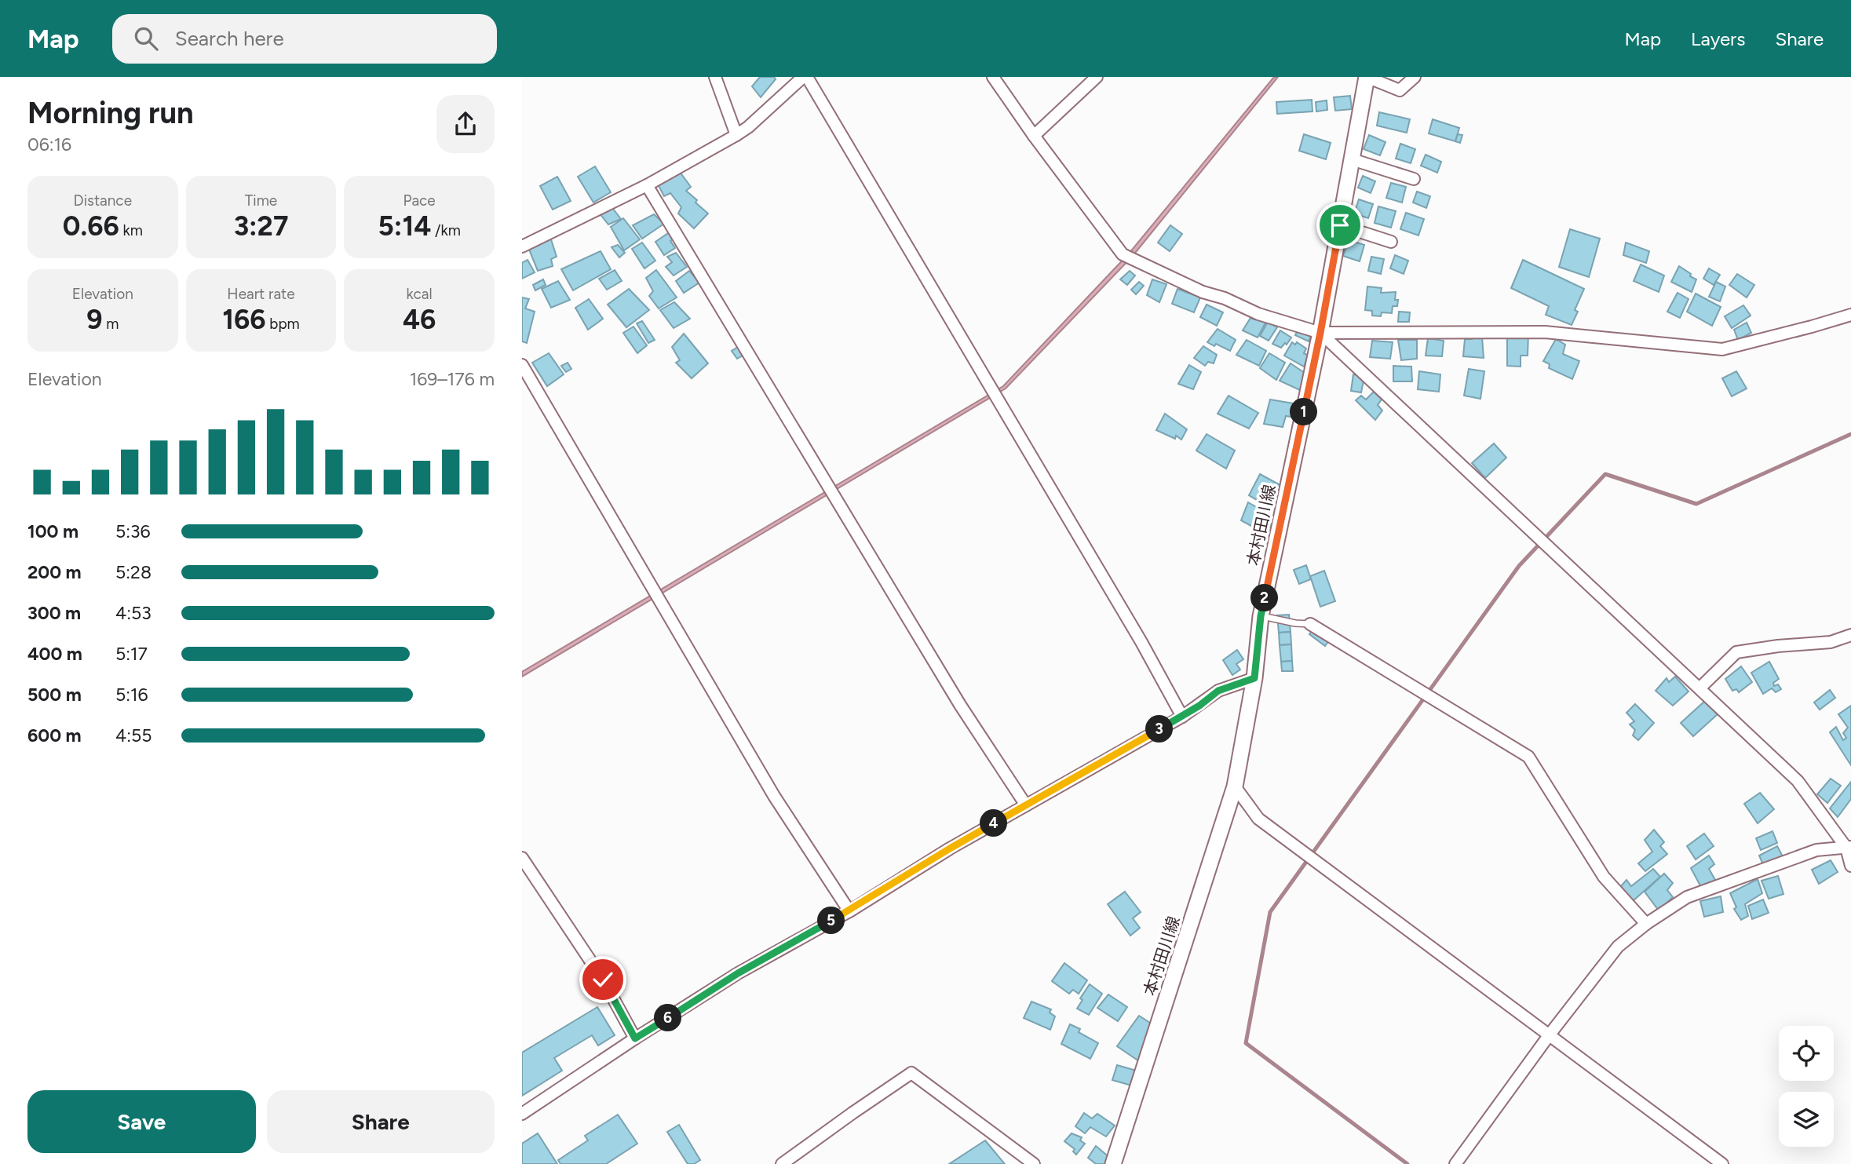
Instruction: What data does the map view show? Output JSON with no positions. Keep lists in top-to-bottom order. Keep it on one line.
{"streets":{"main road":["本村田川線"]},"page":{"header":"Map","search":"Search here","nav":["Map","Layers","Share"],"heading":["Morning run","06:16"],"stats":[["Distance","0.66 km"],["Time","3:27"],["Pace","5:14 /km"],["Elevation","9 m"],["Heart rate","166 bpm"],["kcal","46"]],"chart":["Elevation","169–176 m"],"pins":["1","2","3","4","5","6"],"list":[{"name":"100 m","note":"5:36"},{"name":"200 m","note":"5:28"},{"name":"300 m","note":"4:53"},{"name":"400 m","note":"5:17"},{"name":"500 m","note":"5:16"},{"name":"600 m","note":"4:55"}],"buttons":["Save","Share"]}}
